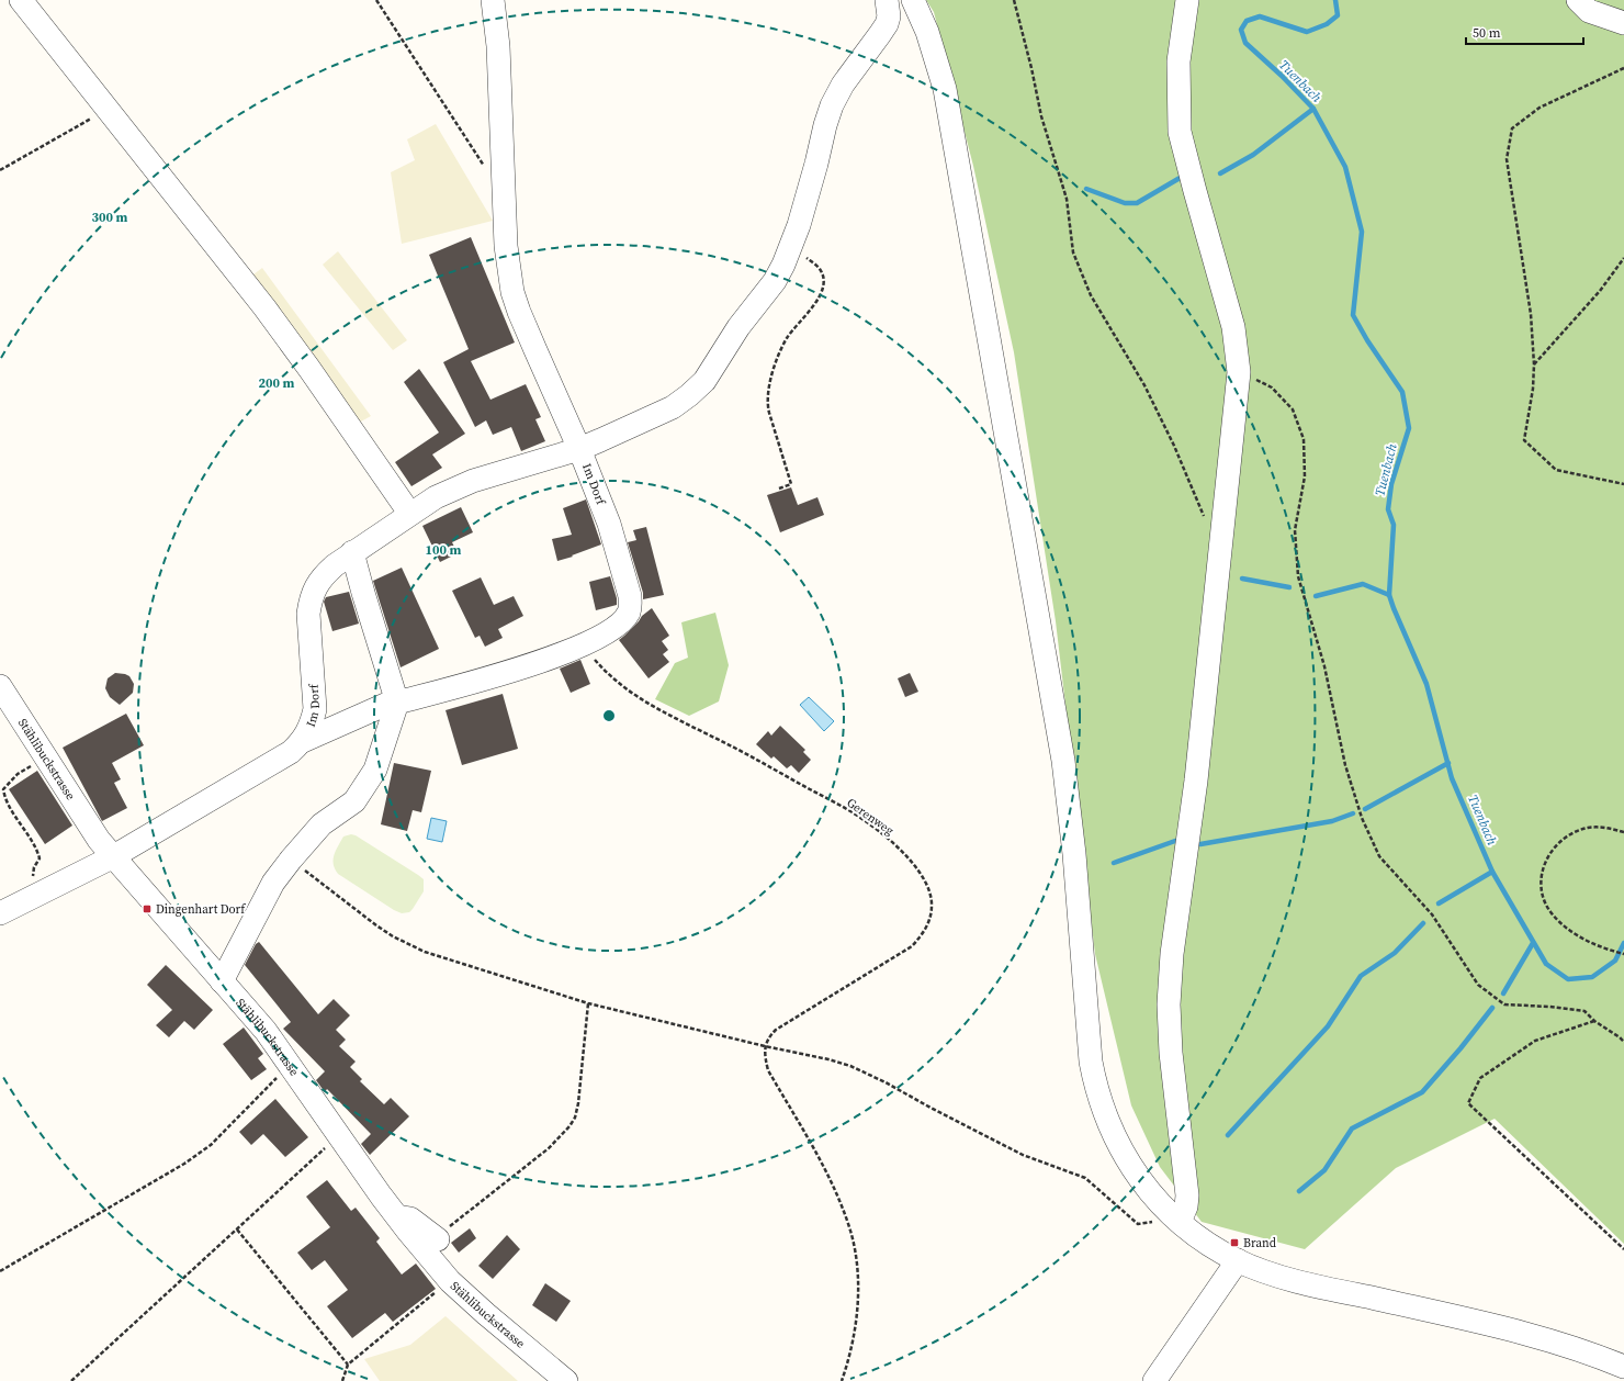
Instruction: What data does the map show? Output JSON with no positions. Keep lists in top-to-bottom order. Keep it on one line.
{"streets":{"street":["Im Dorf","Stählibuckstrasse"],"path":["Gerenweg"]},"crossings":[["Im Dorf","Stählibuckstrasse"],["Im Dorf","Gerenweg"]],"water":["Tuenbach"],"places":{"transit":["Dingenhart Dorf","Brand"]},"scale_bar":"50 m","rings":["300 m","200 m","100 m"]}
